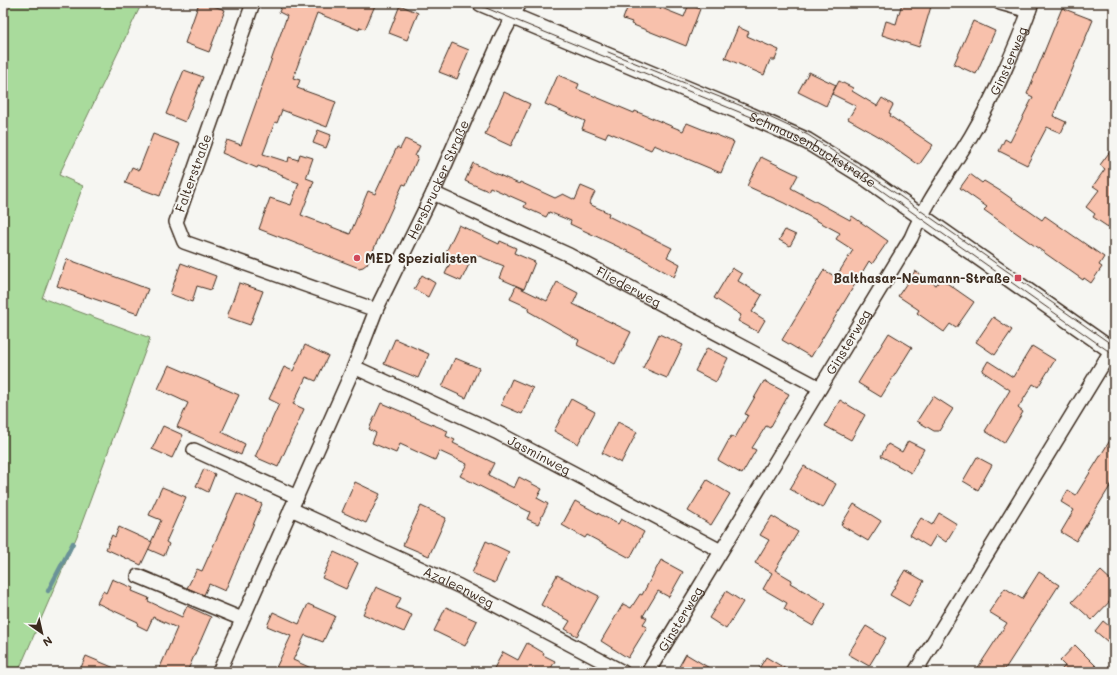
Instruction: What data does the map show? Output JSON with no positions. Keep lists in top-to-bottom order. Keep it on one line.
{"streets":{"street":["Ginsterweg","Schmausenbuckstraße","Falterstraße","Hersbrucker Straße","Fliederweg","Jasminweg","Azaleenweg"]},"crossings":[["Ginsterweg","Schmausenbuckstraße"],["Ginsterweg","Fliederweg"],["Ginsterweg","Jasminweg"],["Schmausenbuckstraße","Hersbrucker Straße"],["Falterstraße","Hersbrucker Straße"],["Hersbrucker Straße","Fliederweg"],["Hersbrucker Straße","Jasminweg"],["Hersbrucker Straße","Azaleenweg"]],"places":{"other":["MED Spezialisten"],"transit":["Balthasar-Neumann-Straße"]},"north":"bottom right"}
